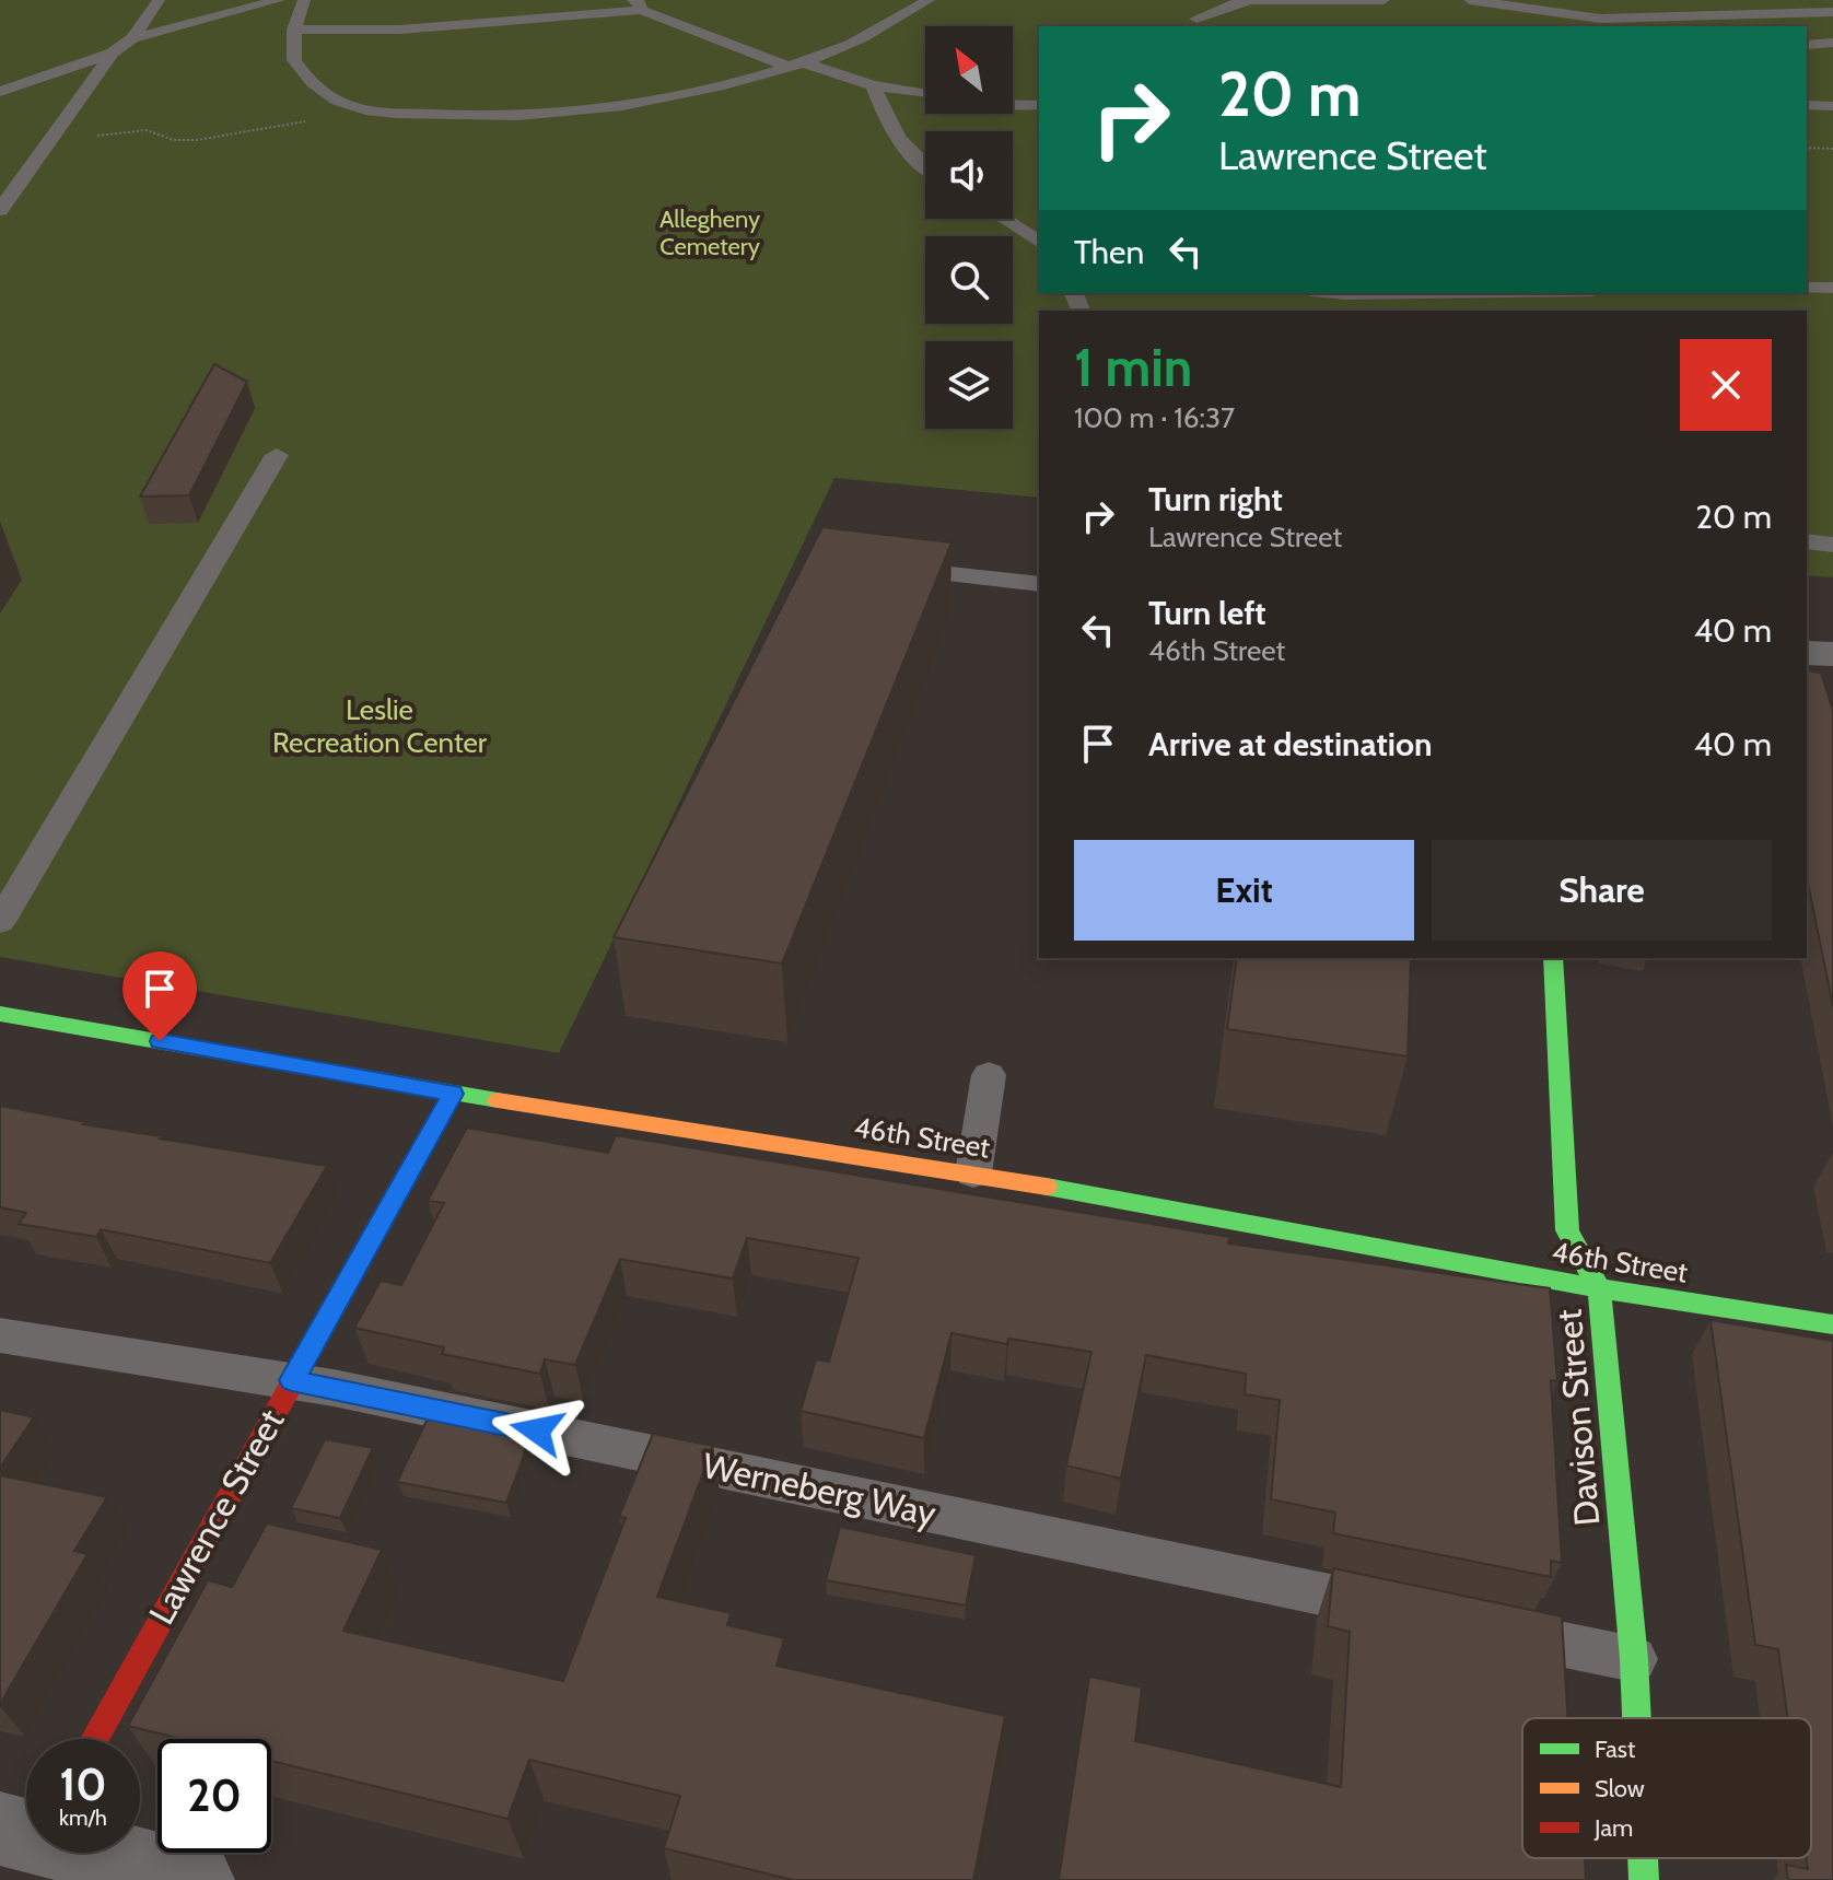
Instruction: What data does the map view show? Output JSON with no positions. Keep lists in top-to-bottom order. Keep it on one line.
{"streets":{"street":["46th Street","Davison Street","Lawrence Street"],"lane":["Werneberg Way"]},"crossings":[["46th Street","Davison Street"],["46th Street","Lawrence Street"],["Werneberg Way","Lawrence Street"]],"parks":["Allegheny Cemetery","Leslie Recreation Center"],"legend":["Fast","Slow","Jam"],"north":"top left","page":{"turn":["20 m","Lawrence Street"],"then":"Then","heading":["1 min","100 m · 16:37"],"list":[{"name":"Turn right","note":"Lawrence Street","value":"20 m"},{"name":"Turn left","note":"46th Street","value":"40 m"},{"name":"Arrive at destination","value":"40 m"}],"buttons":["Exit","Share"],"speed":"10 km/h","limit":"20"}}
